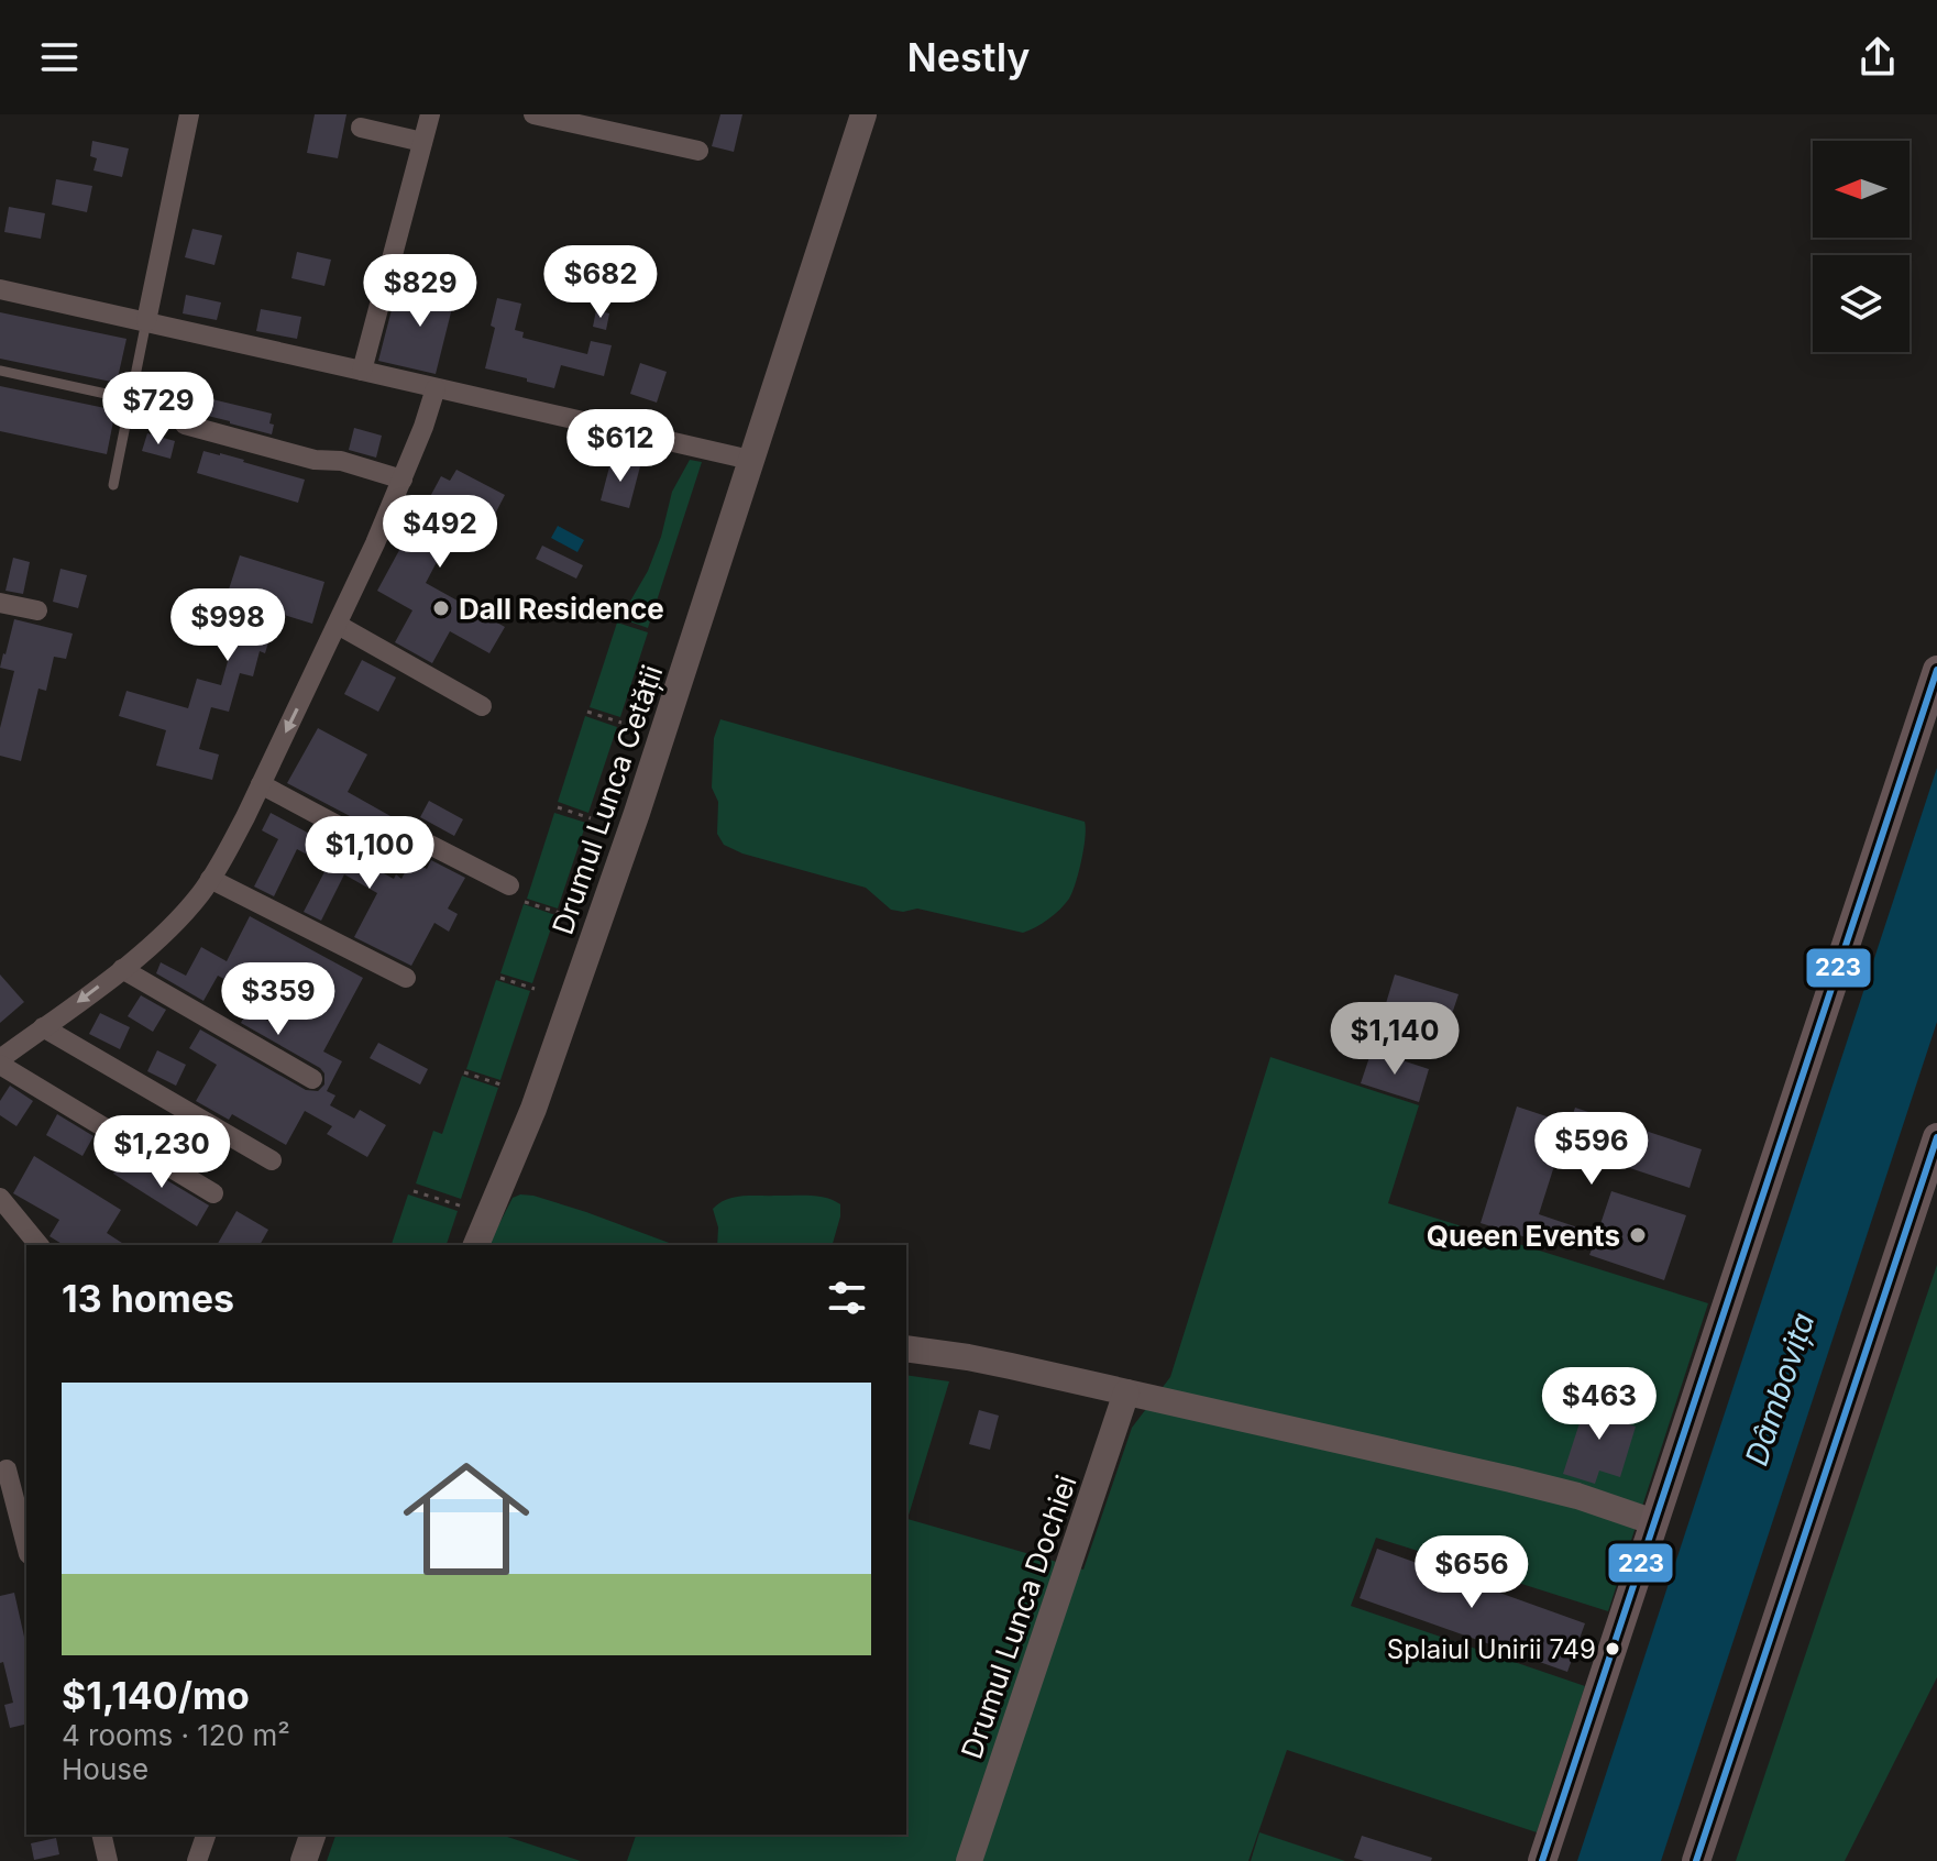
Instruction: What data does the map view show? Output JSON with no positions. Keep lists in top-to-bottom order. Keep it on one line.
{"streets":{"street":["Drumul Lunca Cetății","Drumul Lunca Dochiei"]},"water":["Dâmbovița"],"places":["Dall Residence","Queen Events","Splaiul Unirii 749"],"lines":["transit line 223"],"north":"left","page":{"header":"Nestly","price":["$682","$829","$729","$612","$492","$998","$1,100","$359","$1,140","$596","$1,230","$463","$656"],"heading":"13 homes","list":[{"name":"$1,140/mo","note":"4 rooms · 120 m² · House"}]}}
